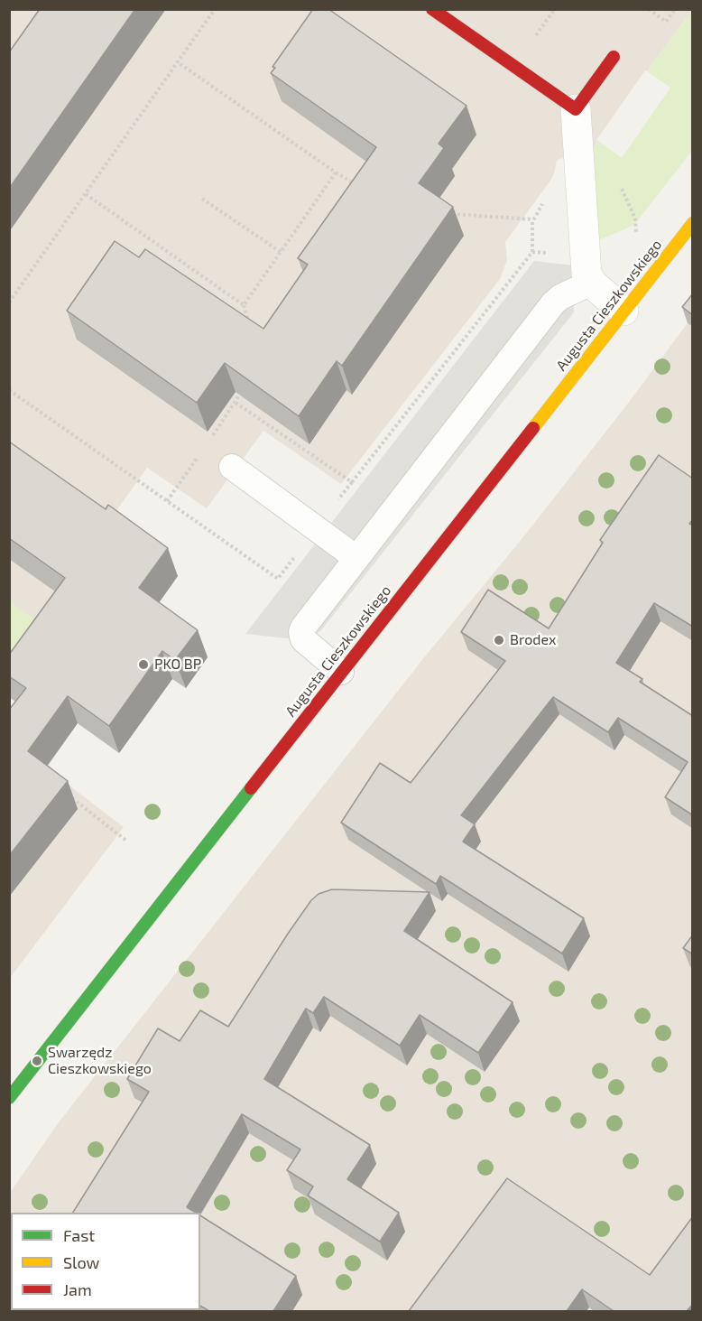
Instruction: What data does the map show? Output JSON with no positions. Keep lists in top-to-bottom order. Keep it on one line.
{"streets":{"street":["Augusta Cieszkowskiego"]},"places":["Brodex","PKO BP","Swarzędz Cieszkowskiego"],"legend":["Fast","Slow","Jam"]}
